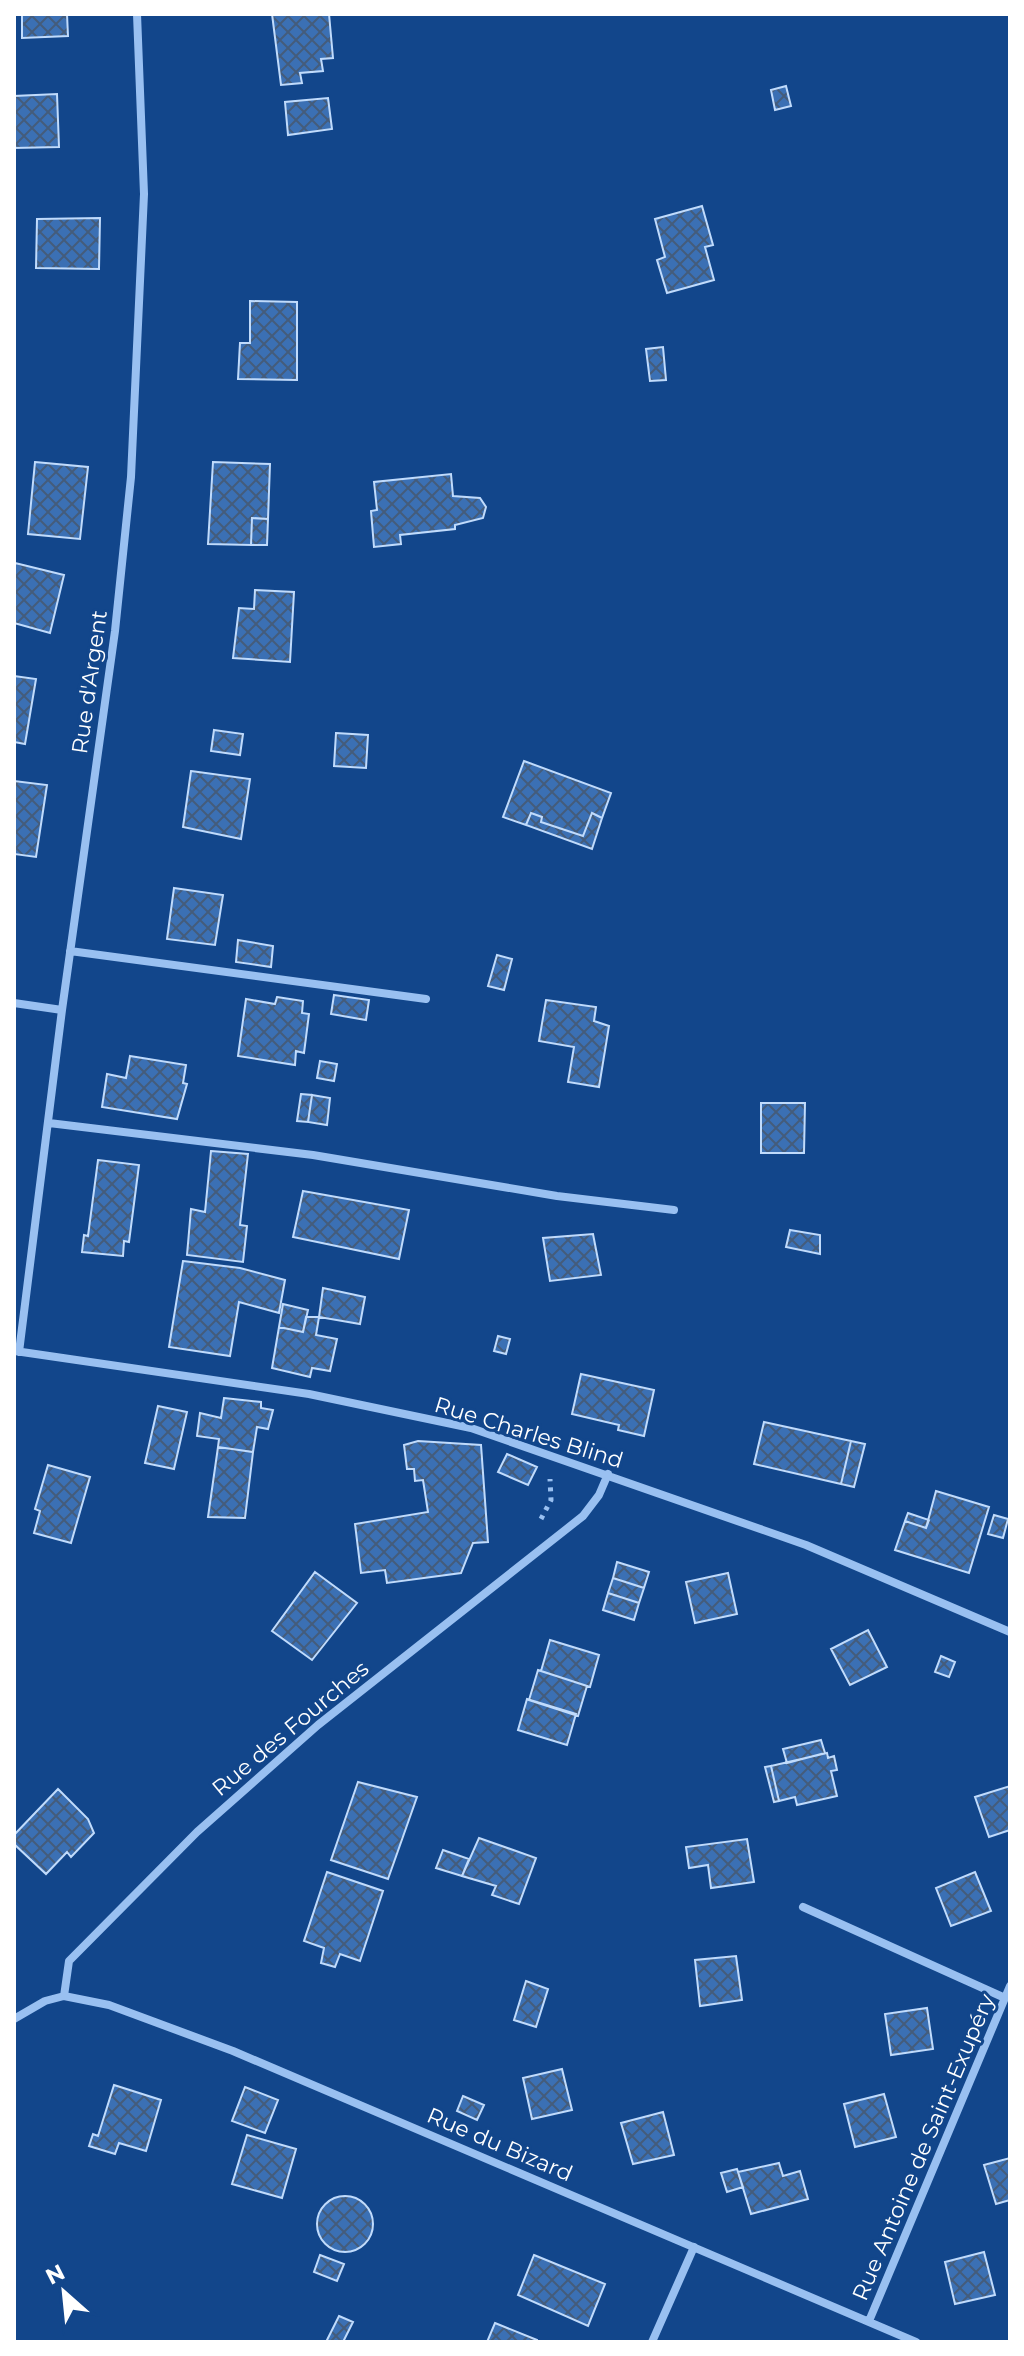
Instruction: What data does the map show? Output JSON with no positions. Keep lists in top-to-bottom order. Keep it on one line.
{"streets":{"street":["Rue d'Argent","Rue Charles Blind","Rue des Fourches","Rue du Bizard","Rue Antoine de Saint-Exupéry"]},"crossings":[["Rue d'Argent","Rue Charles Blind"],["Rue Charles Blind","Rue des Fourches"],["Rue des Fourches","Rue du Bizard"],["Rue du Bizard","Rue Antoine de Saint-Exupéry"]],"north":"top left"}
